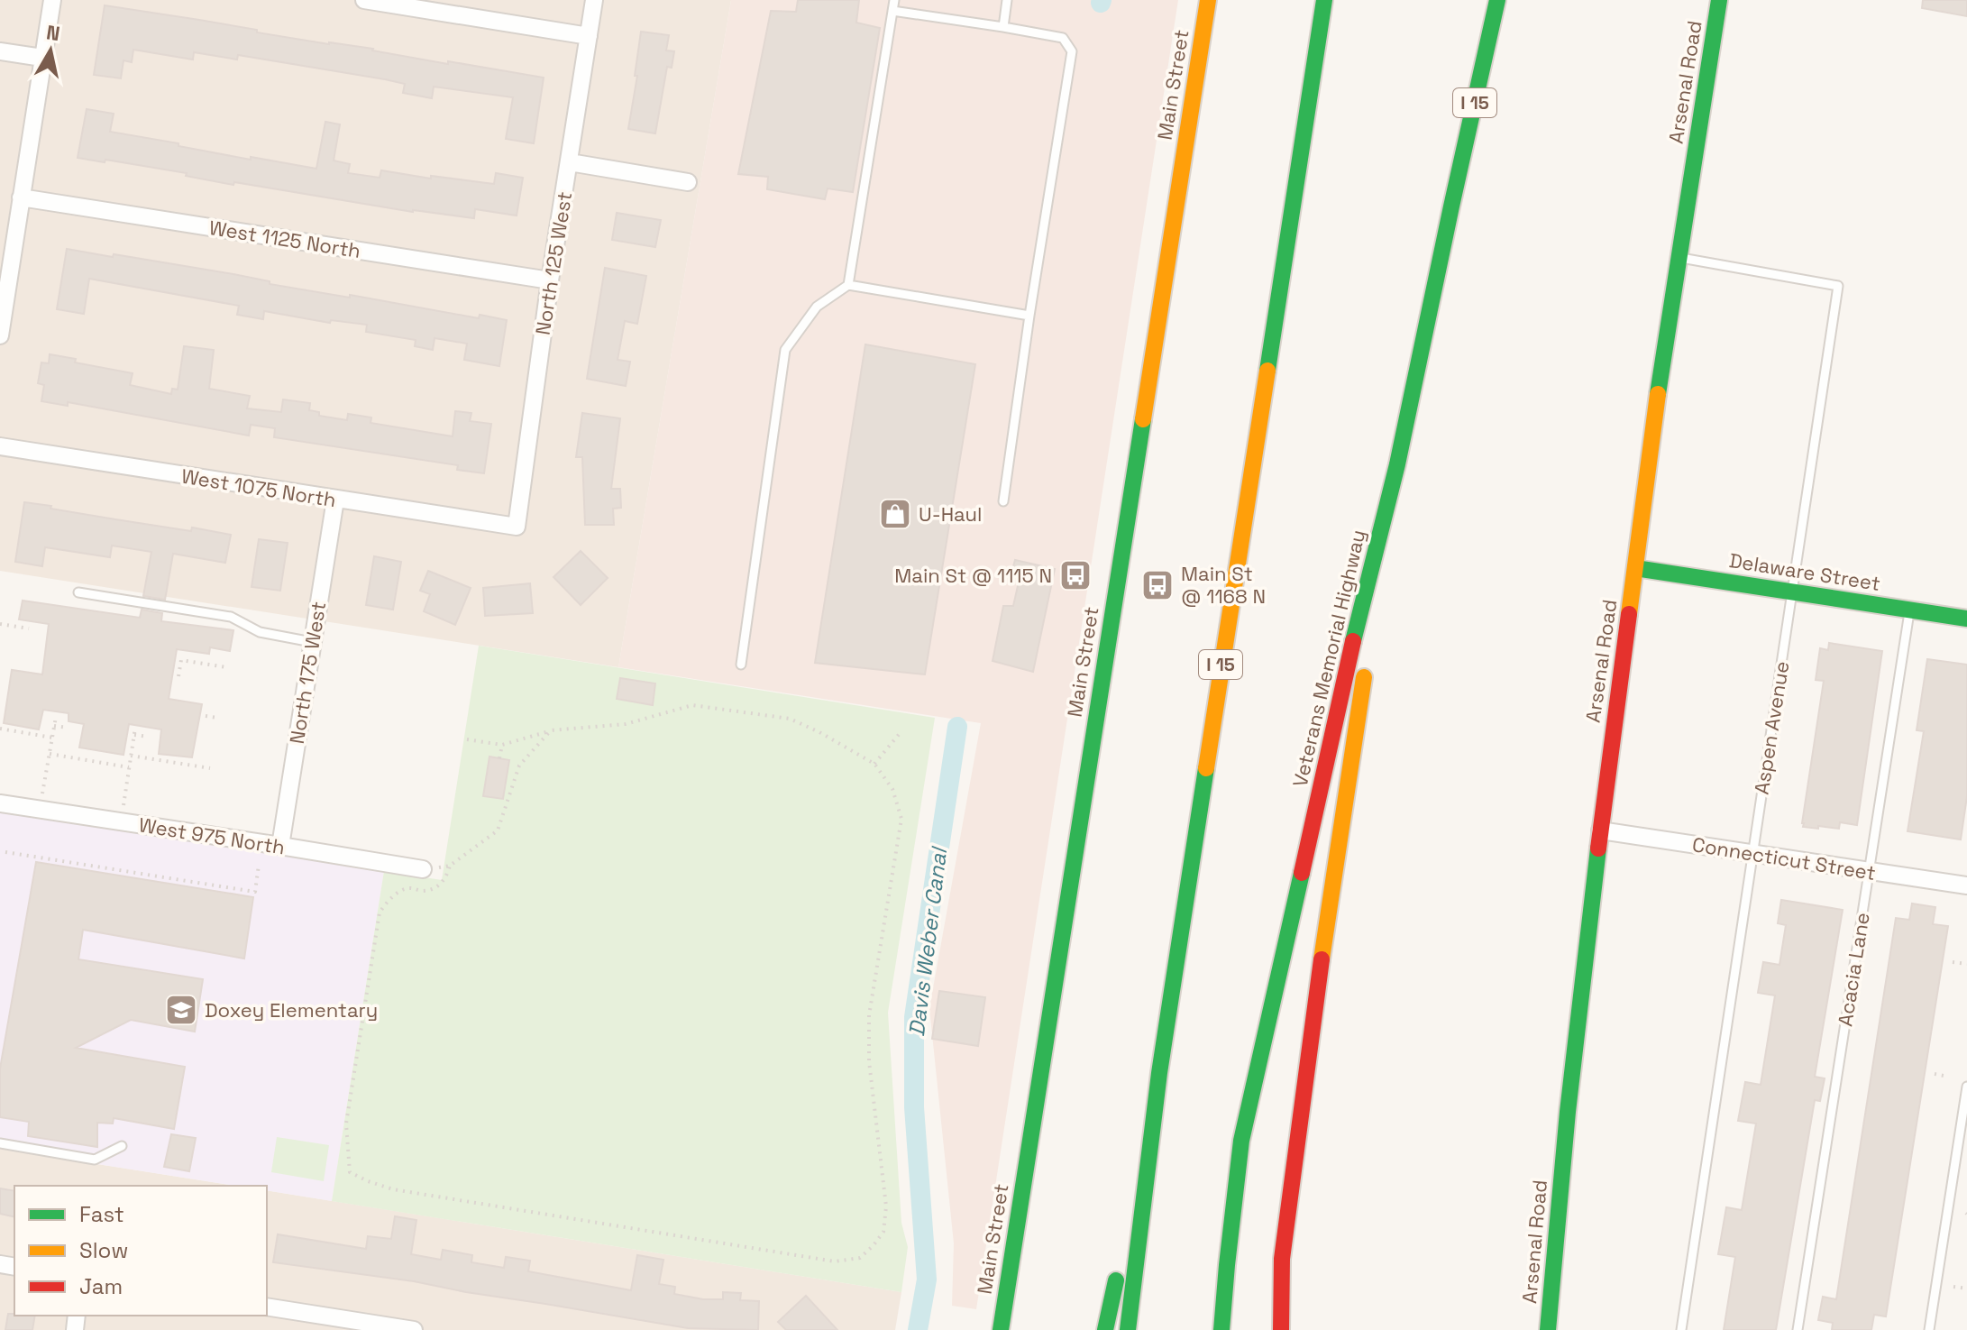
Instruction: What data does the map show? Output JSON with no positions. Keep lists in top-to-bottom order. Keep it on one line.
{"streets":{"main road":["Arsenal Road","Main Street","I 15","Delaware Street","Veterans Memorial Highway"],"street":["West 1125 North","North 125 West","West 1075 North","North 175 West","West 975 North","Connecticut Street"],"lane":["Aspen Avenue","Acacia Lane"]},"crossings":[["Arsenal Road","Delaware Street"],["Arsenal Road","Aspen Avenue"],["Arsenal Road","Connecticut Street"],["West 1125 North","North 125 West"],["North 125 West","West 1075 North"],["West 1075 North","North 175 West"],["Delaware Street","Aspen Avenue"],["Delaware Street","Acacia Lane"],["North 175 West","West 975 North"],["Aspen Avenue","Connecticut Street"],["Connecticut Street","Acacia Lane"]],"water":["Davis Weber Canal"],"places":{"shop":["U-Haul"],"bus stop":["Main St @ 1115 N","Main St @ 1168 N"],"school or university":["Doxey Elementary"]},"legend":["Fast","Slow","Jam"],"north":"top"}
